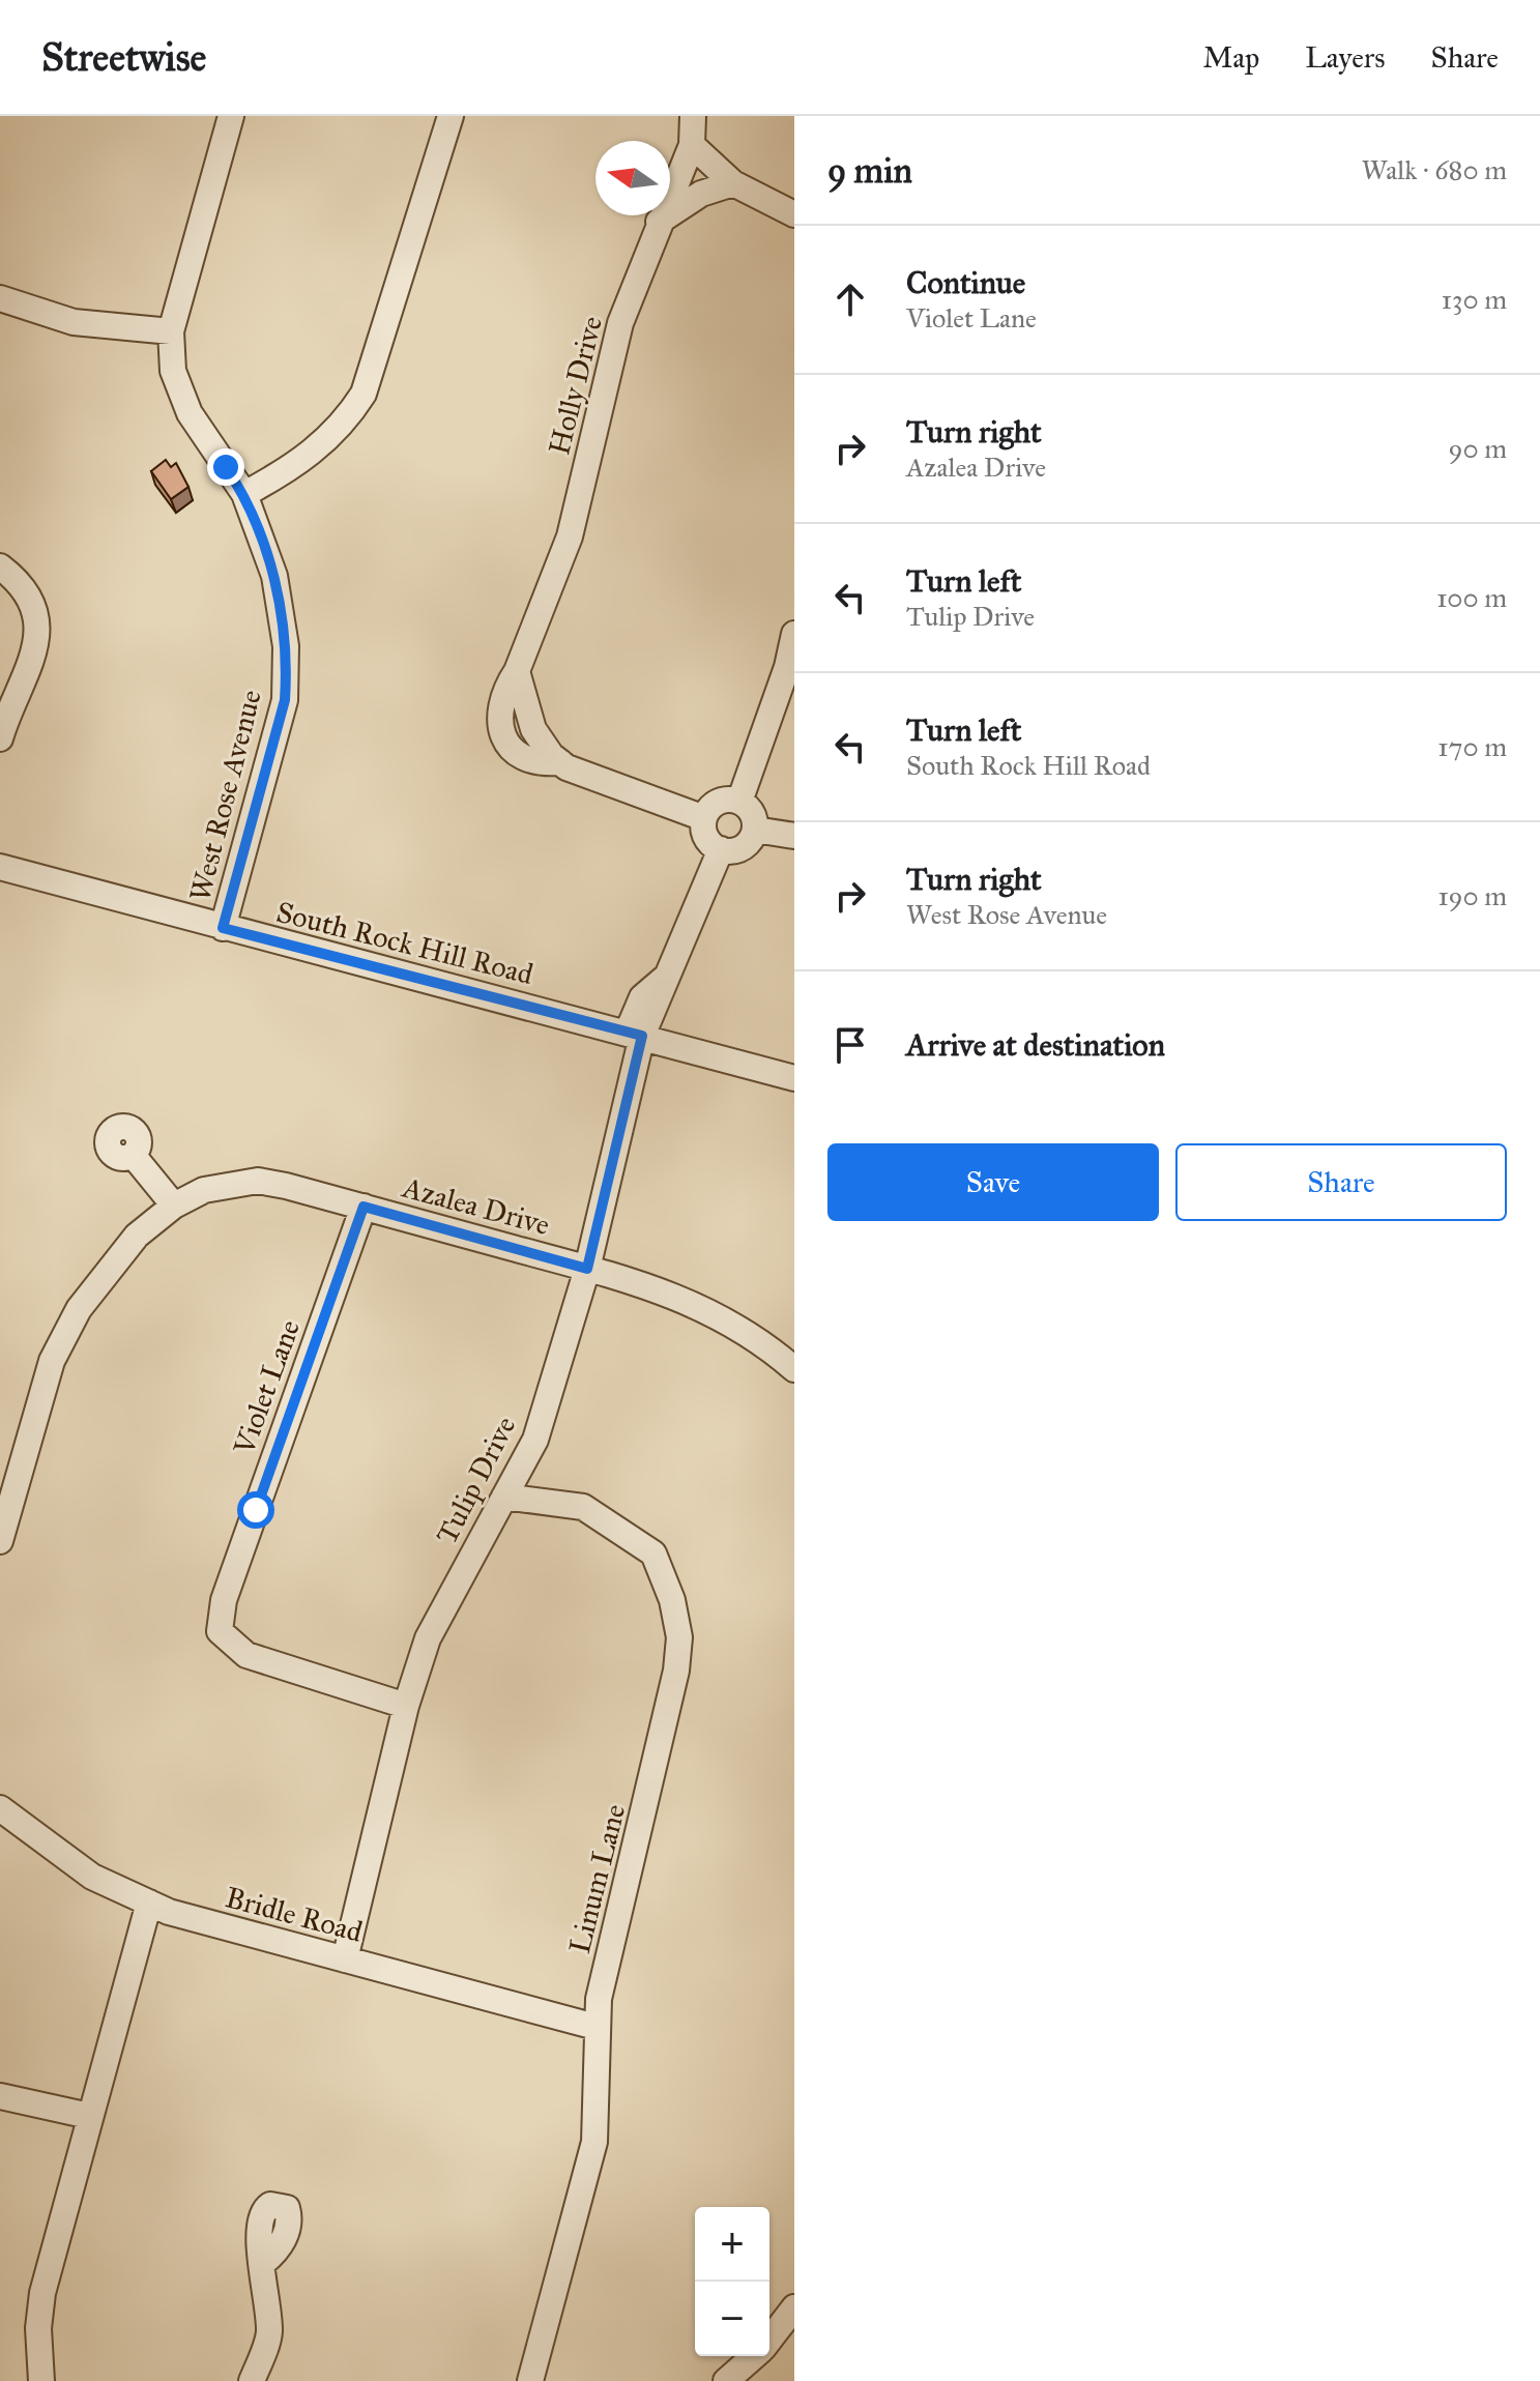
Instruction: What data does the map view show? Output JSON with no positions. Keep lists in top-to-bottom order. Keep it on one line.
{"streets":{"street":["Holly Drive","West Rose Avenue","South Rock Hill Road","Azalea Drive","Violet Lane","Tulip Drive","Linum Lane","Bridle Road"]},"crossings":[["Holly Drive","Tulip Drive"],["West Rose Avenue","South Rock Hill Road"],["South Rock Hill Road","Tulip Drive"],["Azalea Drive","Violet Lane"],["Azalea Drive","Tulip Drive"],["Violet Lane","Tulip Drive"],["Tulip Drive","Linum Lane"],["Tulip Drive","Bridle Road"],["Linum Lane","Bridle Road"]],"north":"left","page":{"header":"Streetwise","nav":["Map","Layers","Share"],"heading":["9 min","Walk · 680 m"],"list":[["Continue","Violet Lane","130 m"],["Turn right","Azalea Drive","90 m"],["Turn left","Tulip Drive","100 m"],["Turn left","South Rock Hill Road","170 m"],["Turn right","West Rose Avenue","190 m"],"Arrive at destination"],"buttons":["Save","Share"],"map_buttons":["+","−"]}}
